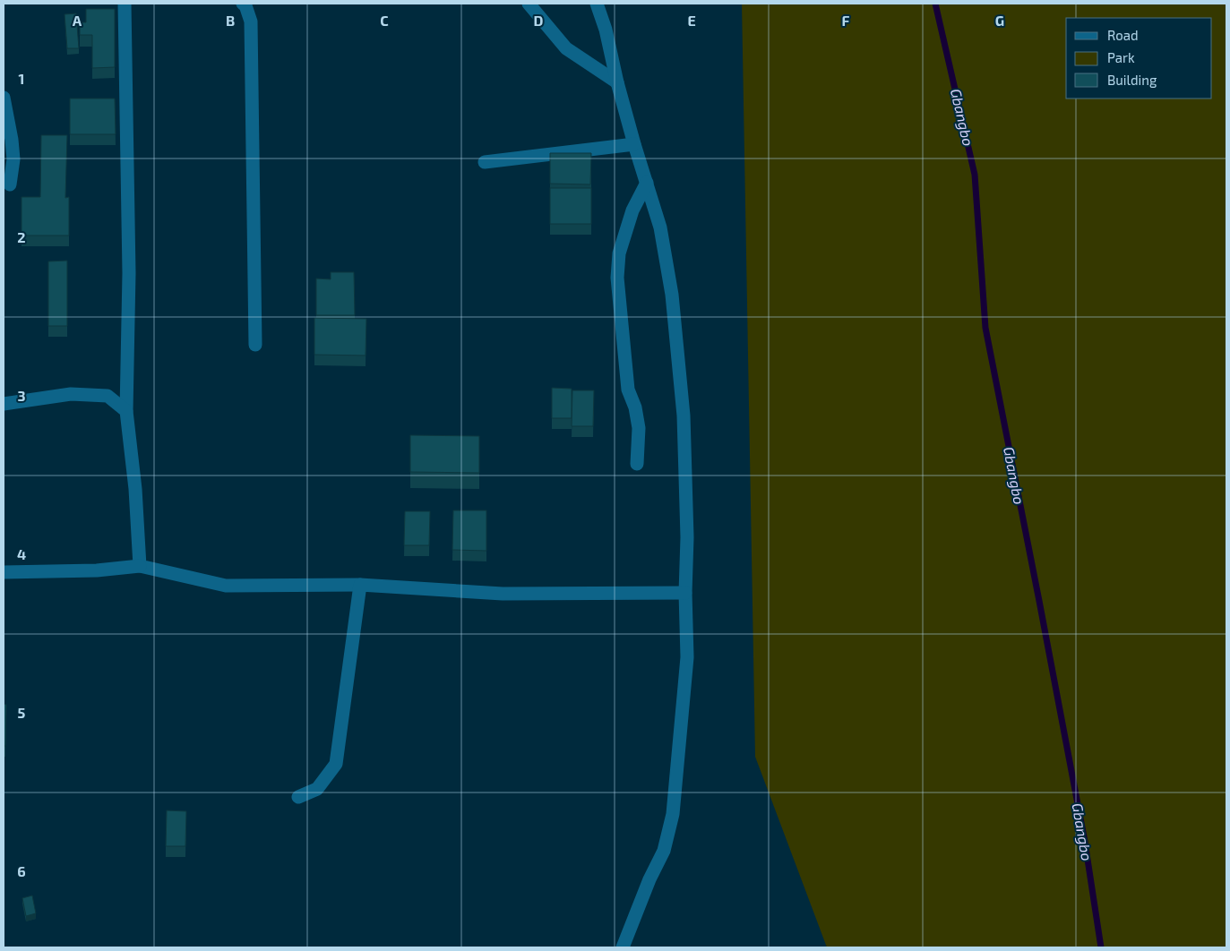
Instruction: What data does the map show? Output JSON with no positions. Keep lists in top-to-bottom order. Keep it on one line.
{"water":["Gbangbo"],"legend":["Road","Park","Building"],"grid":{"columns":["A","B","C","D","E","F","G"],"rows":["1","2","3","4","5","6"]}}
